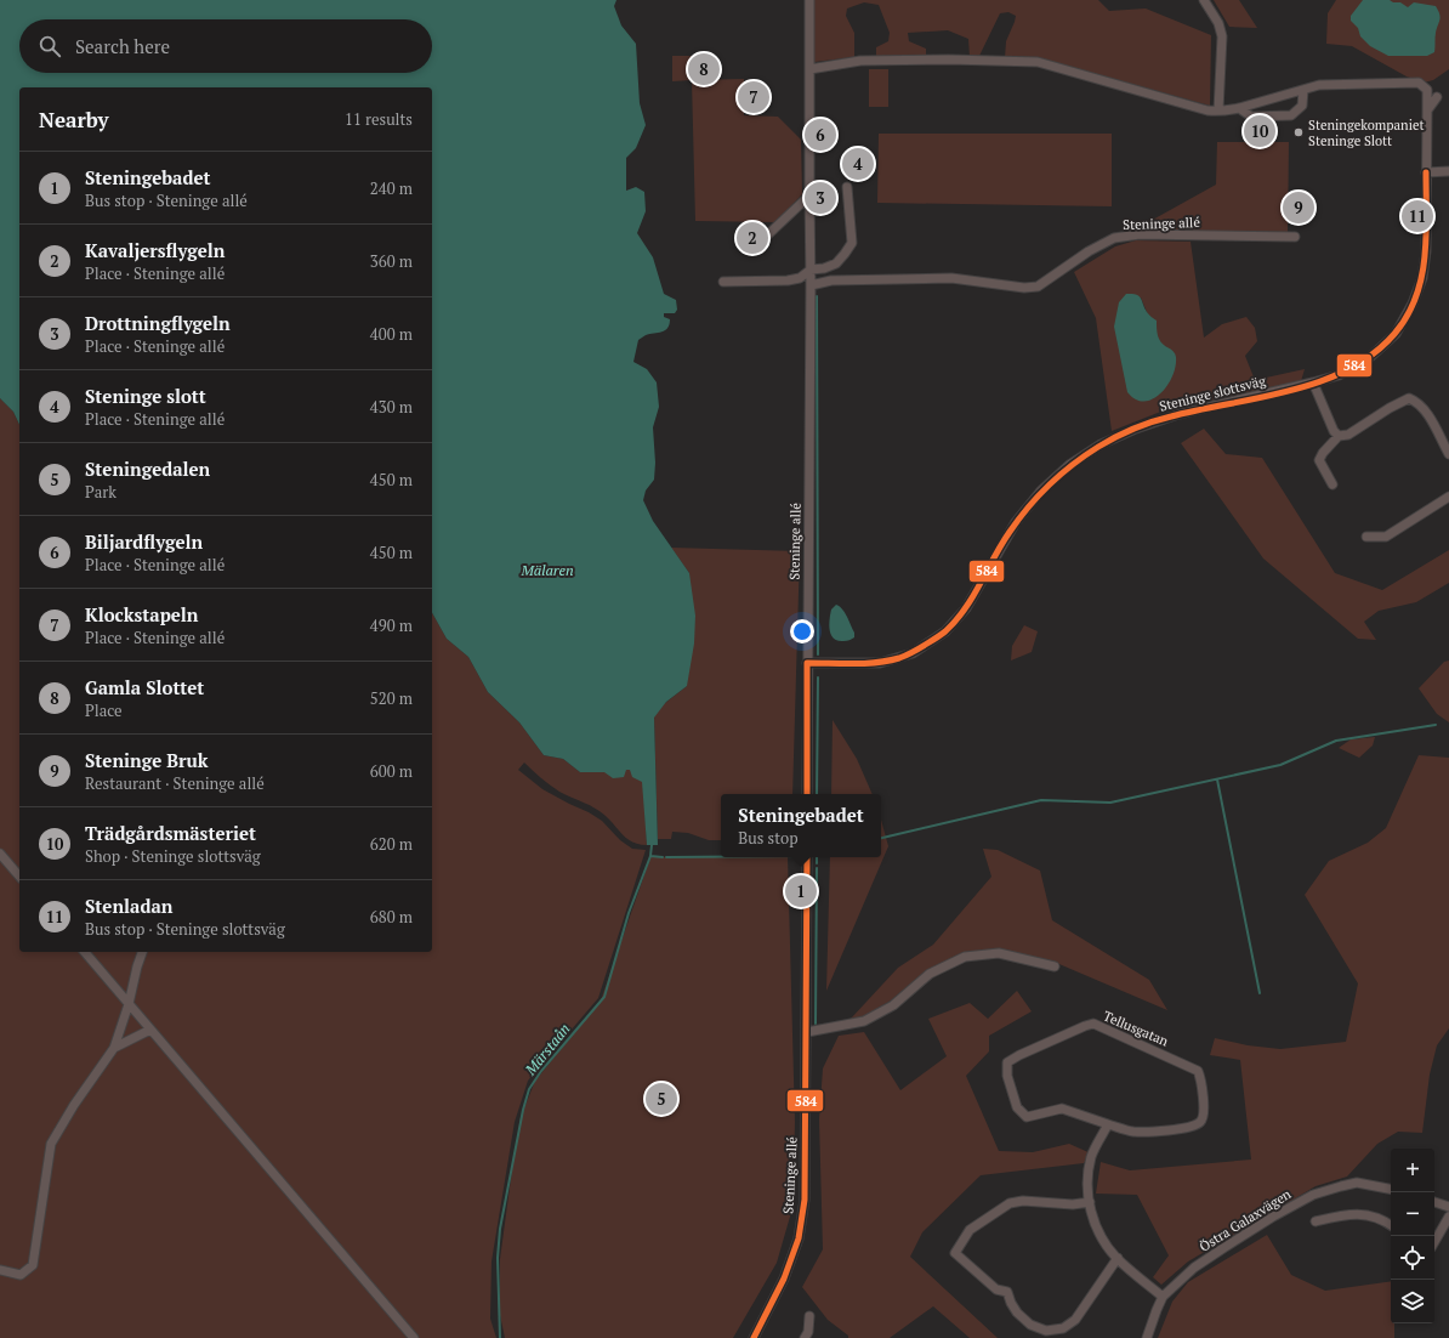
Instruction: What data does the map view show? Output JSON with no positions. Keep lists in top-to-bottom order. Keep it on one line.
{"streets":{"street":["Steninge allé","Steninge slottsväg","Tellusgatan","Östra Galaxvägen"]},"crossings":[["Steninge allé","Steninge slottsväg"]],"water":["Mälaren","Märstaån"],"places":["Steningekompaniet Steninge Slott"],"lines":["transit line 584"],"page":{"search":"Search here","pins":["8","7","10","6","4","3","9","11","2","1","5"],"heading":["Nearby","11 results"],"list":[{"mark":"1","name":"Steningebadet","note":"Bus stop · Steninge allé","value":"240 m"},{"mark":"2","name":"Kavaljersflygeln","note":"Place · Steninge allé","value":"360 m"},{"mark":"3","name":"Drottningflygeln","note":"Place · Steninge allé","value":"400 m"},{"mark":"4","name":"Steninge slott","note":"Place · Steninge allé","value":"430 m"},{"mark":"5","name":"Steningedalen","note":"Park","value":"450 m"},{"mark":"6","name":"Biljardflygeln","note":"Place · Steninge allé","value":"450 m"},{"mark":"7","name":"Klockstapeln","note":"Place · Steninge allé","value":"490 m"},{"mark":"8","name":"Gamla Slottet","note":"Place","value":"520 m"},{"mark":"9","name":"Steninge Bruk","note":"Restaurant · Steninge allé","value":"600 m"},{"mark":"10","name":"Trädgårdsmästeriet","note":"Shop · Steninge slottsväg","value":"620 m"},{"mark":"11","name":"Stenladan","note":"Bus stop · Steninge slottsväg","value":"680 m"}],"popup":["Steningebadet","Bus stop"],"map_buttons":["+","−"]}}
